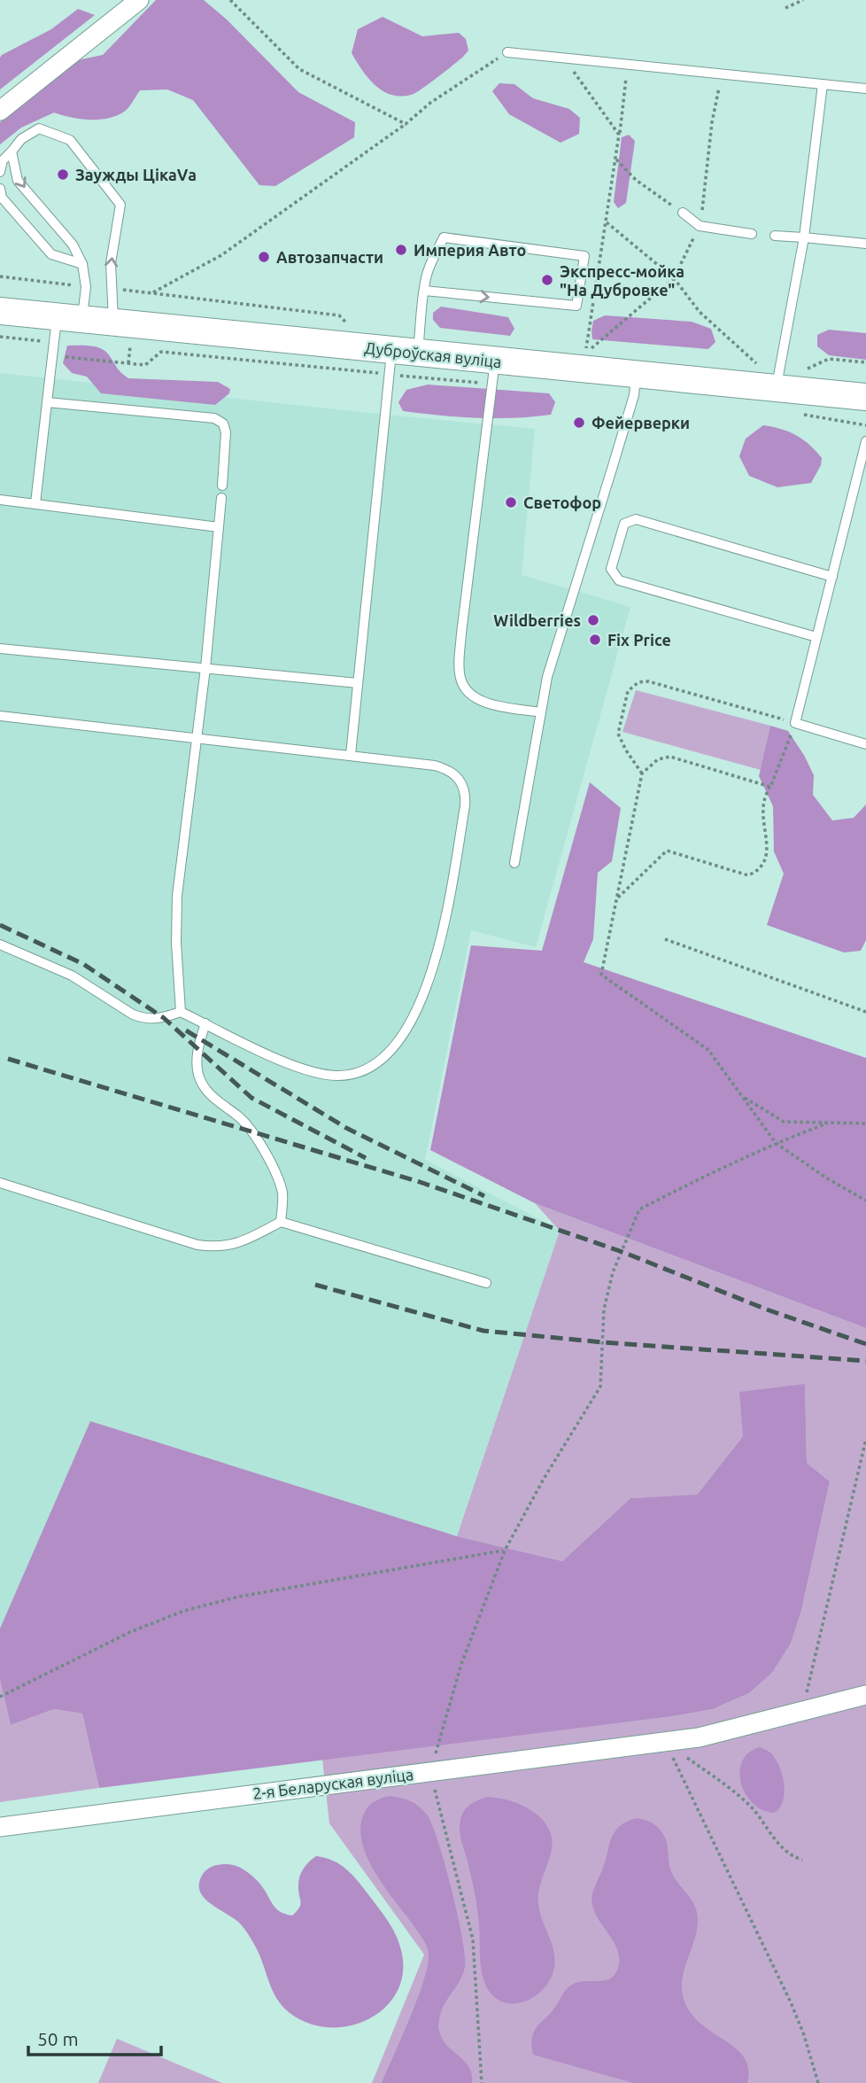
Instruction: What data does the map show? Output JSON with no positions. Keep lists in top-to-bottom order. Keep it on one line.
{"streets":{"main road":["Дуброўская вуліца"],"street":["2-я Беларуская вуліца"]},"places":["Заужды ЦікаVа","Империя Авто","Автозапчасти","Экспресс-мойка \"На Дубровке\"","Фейерверки","Светофор","Wildberries","Fix Price"],"scale_bar":"50 m"}
